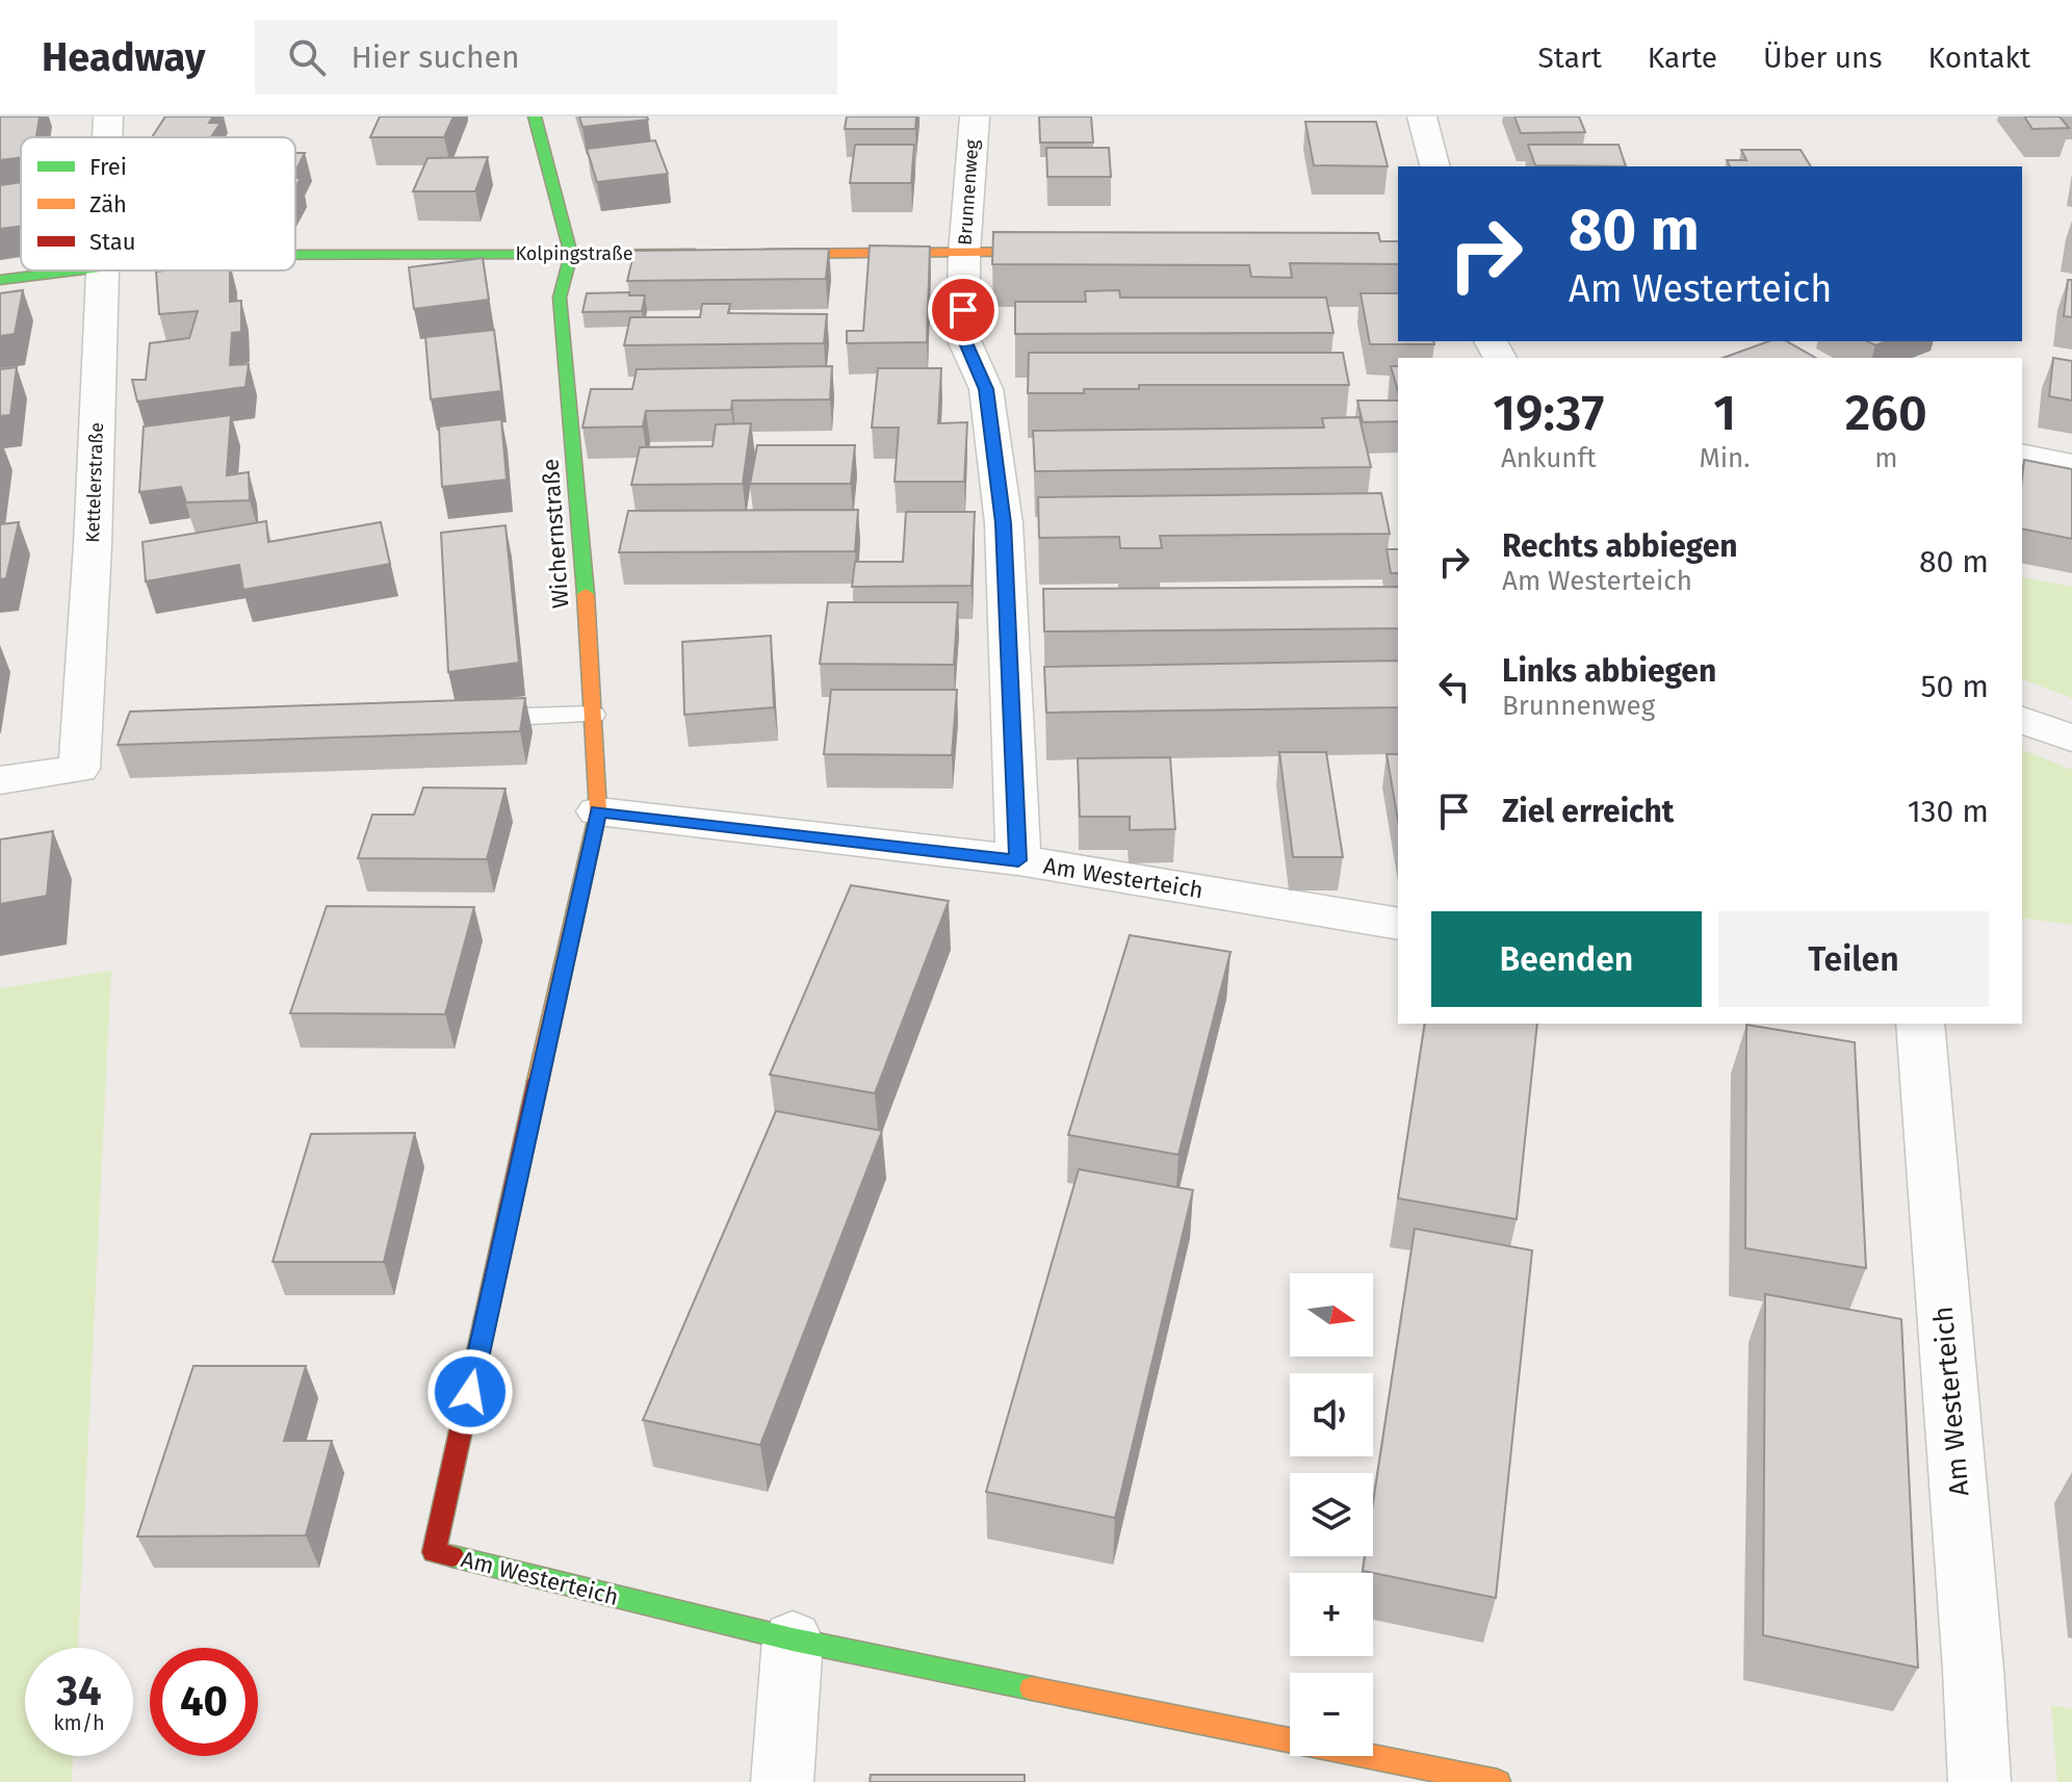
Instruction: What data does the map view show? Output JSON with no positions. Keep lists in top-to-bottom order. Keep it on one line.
{"streets":{"street":["Brunnenweg","Kolpingstraße","Kettelerstraße","Wichernstraße","Am Westerteich"]},"crossings":[["Brunnenweg","Am Westerteich"],["Kolpingstraße","Wichernstraße"],["Wichernstraße","Am Westerteich"]],"legend":["Frei","Zäh","Stau"],"north":"right","page":{"header":"Headway","search":"Hier suchen","nav":["Start","Karte","Über uns","Kontakt"],"turn":["80 m","Am Westerteich"],"eta":["19:37","Ankunft","1","Min.","260","m"],"list":[{"name":"Rechts abbiegen","note":"Am Westerteich","value":"80 m"},{"name":"Links abbiegen","note":"Brunnenweg","value":"50 m"},{"name":"Ziel erreicht","value":"130 m"}],"buttons":["Beenden","Teilen"],"map_buttons":["+","−"],"speed":"34 km/h","limit":"40"}}
